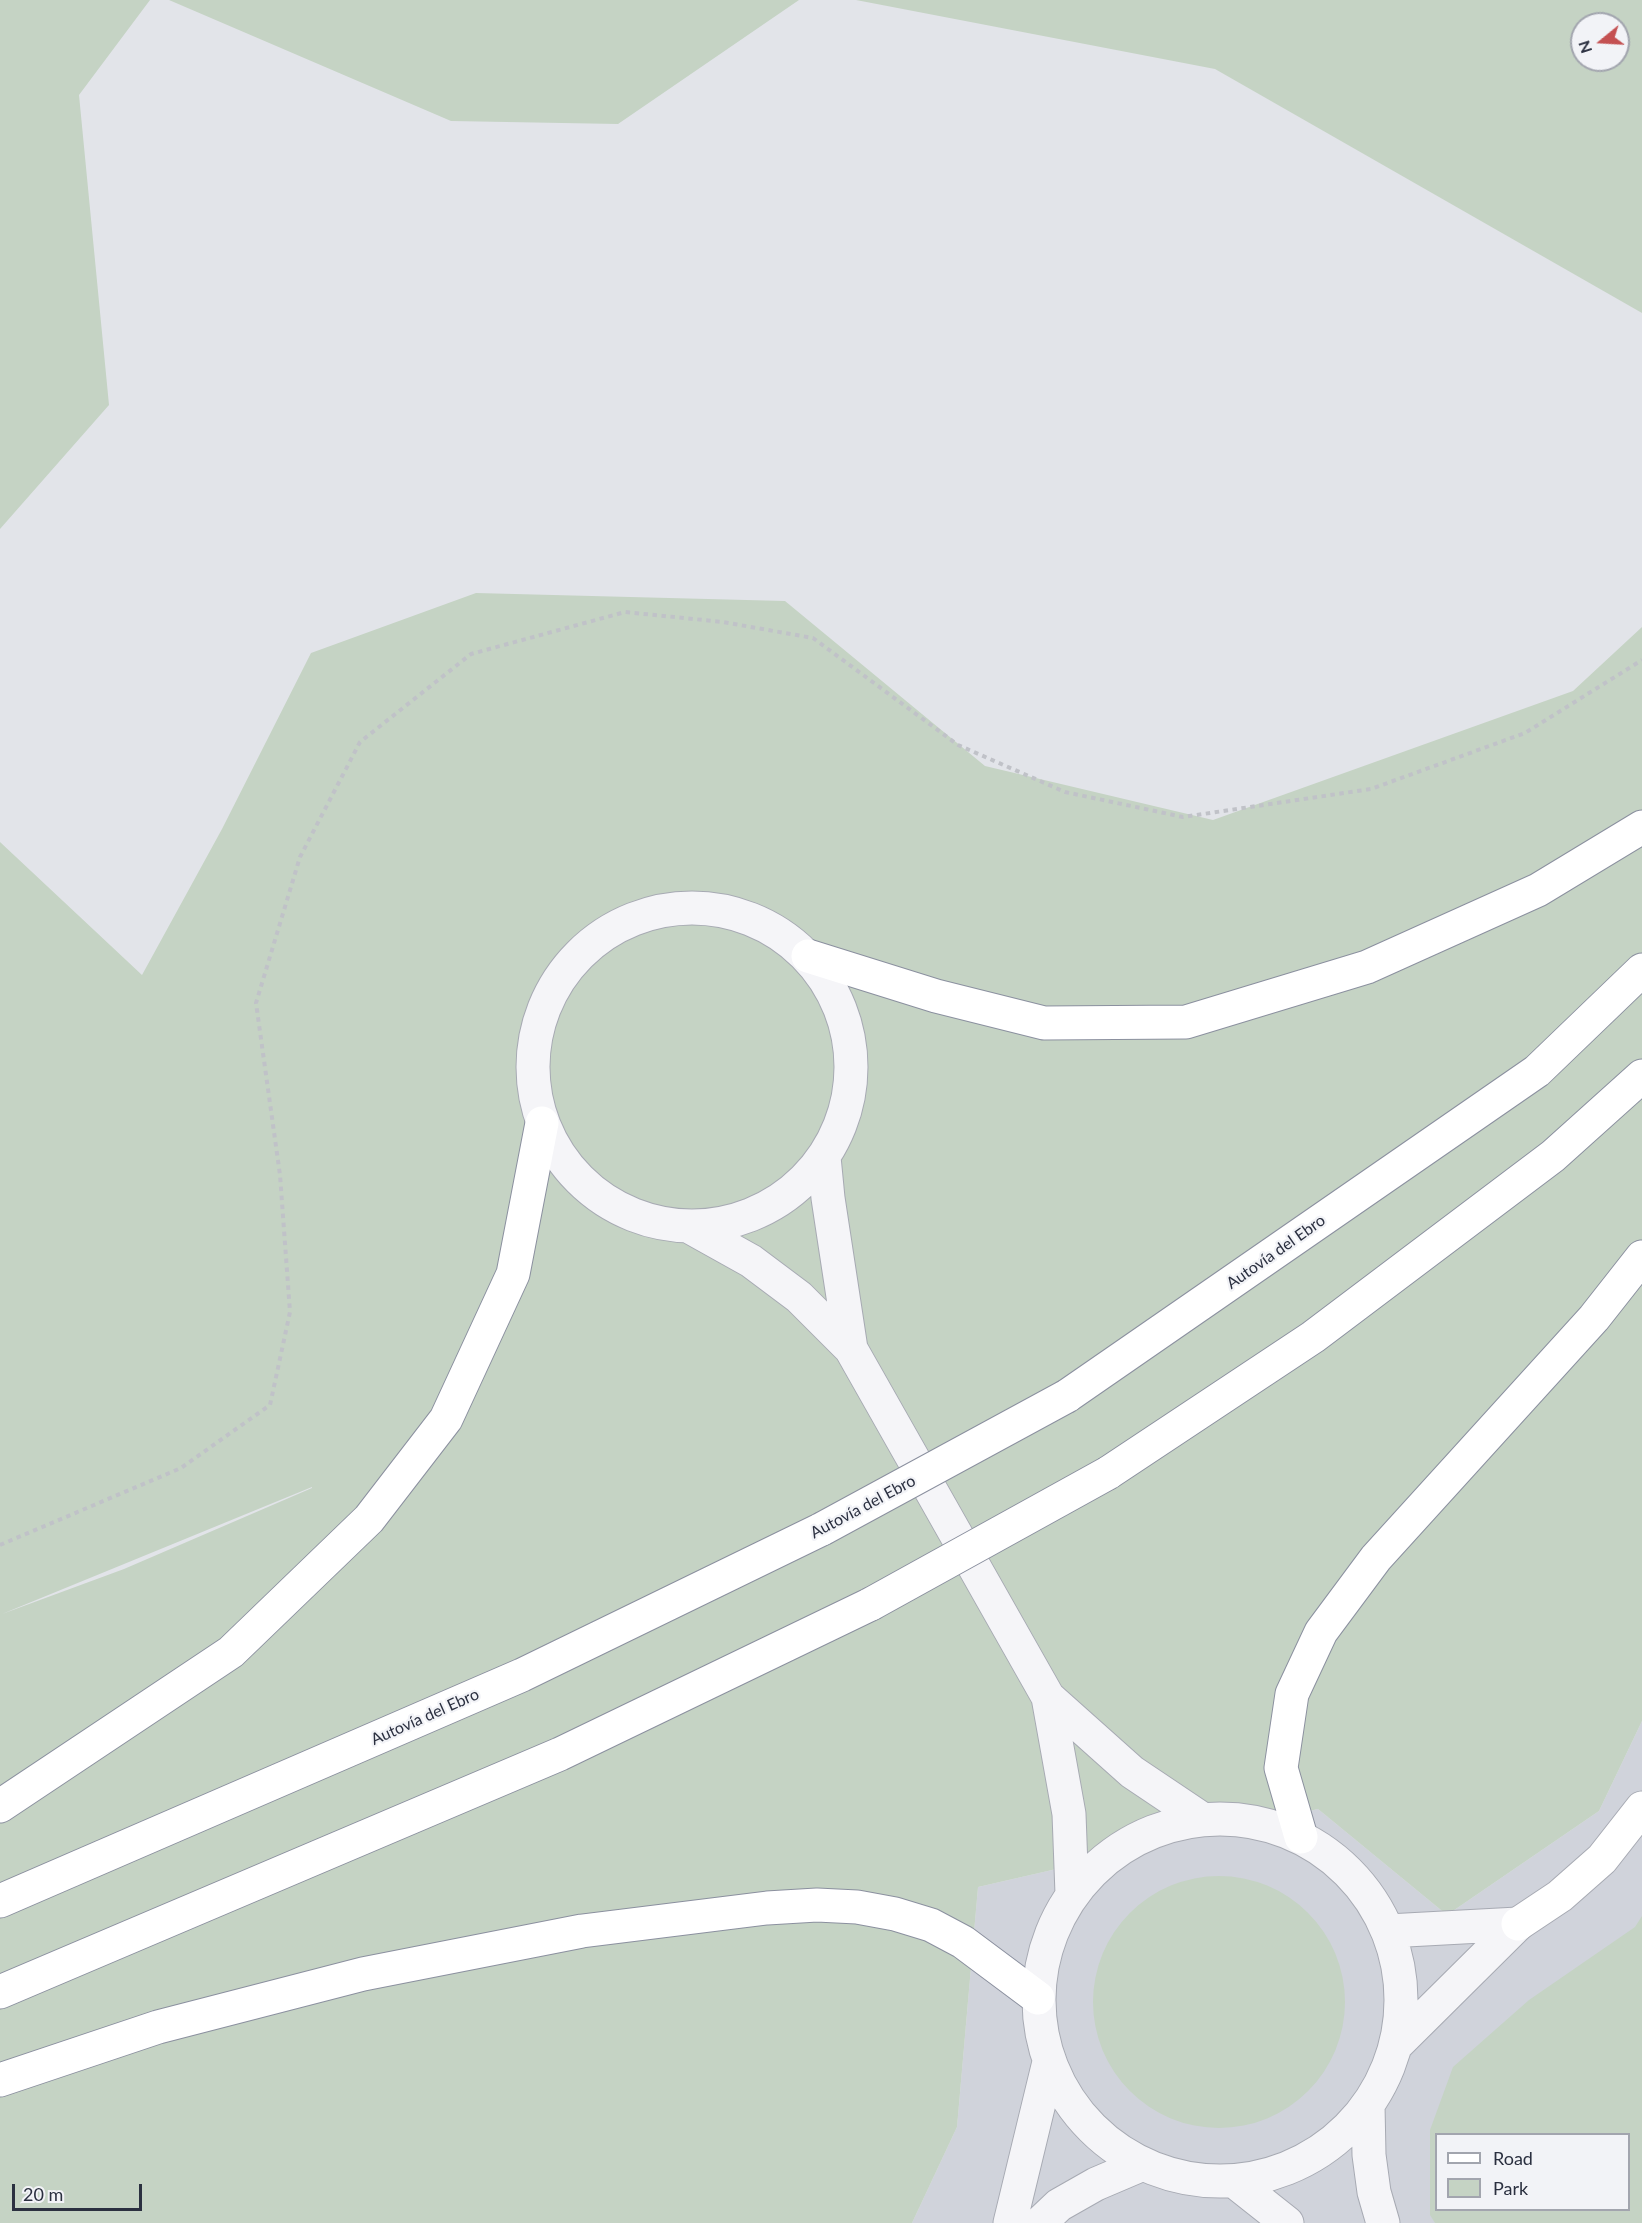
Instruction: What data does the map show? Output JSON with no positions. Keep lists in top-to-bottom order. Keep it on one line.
{"streets":{"main road":["Autovía del Ebro"]},"legend":["Road","Park"],"scale_bar":"20 m","north":"left"}
